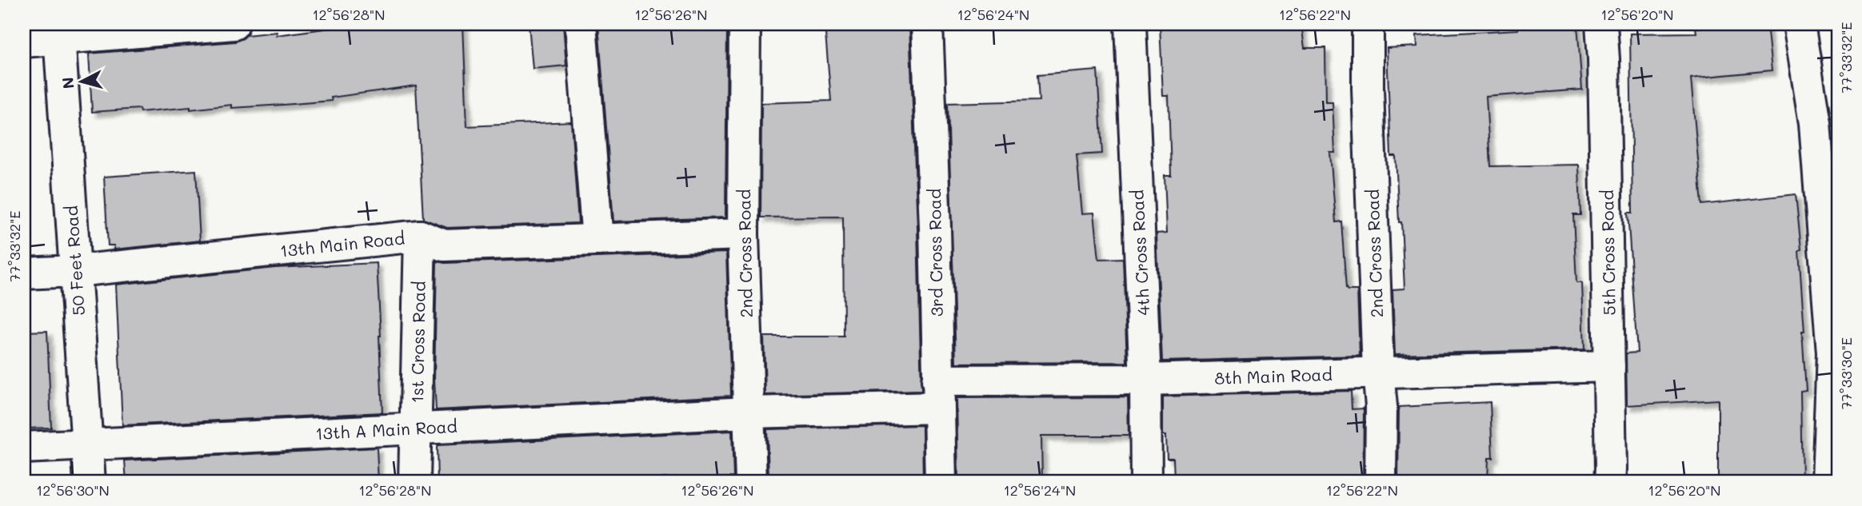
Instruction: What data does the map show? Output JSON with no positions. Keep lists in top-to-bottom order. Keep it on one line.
{"streets":{"street":["13th Main Road","3rd Cross Road","4th Cross Road","5th Cross Road","2nd Cross Road","50 Feet Road","1st Cross Road","8th Main Road","13th A Main Road"]},"crossings":[["13th Main Road","2nd Cross Road"],["13th Main Road","50 Feet Road"],["13th Main Road","1st Cross Road"],["3rd Cross Road","8th Main Road"],["3rd Cross Road","13th A Main Road"],["4th Cross Road","8th Main Road"],["5th Cross Road","8th Main Road"],["2nd Cross Road","8th Main Road"],["2nd Cross Road","13th A Main Road"],["50 Feet Road","13th A Main Road"],["1st Cross Road","13th A Main Road"],["8th Main Road","13th A Main Road"]],"north":"left","coordinates":["12°56'28\"N","12°56'26\"N","12°56'24\"N","12°56'22\"N","12°56'20\"N","77°33'32\"E","77°33'30\"E","12°56'30\"N"]}
